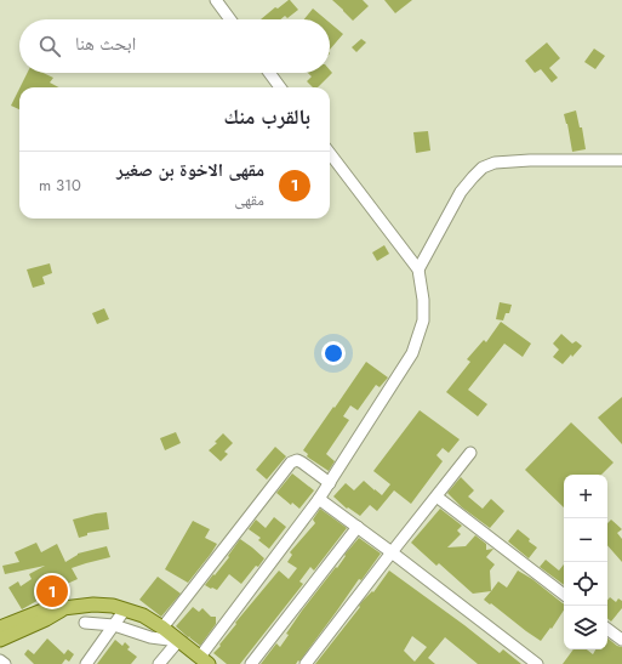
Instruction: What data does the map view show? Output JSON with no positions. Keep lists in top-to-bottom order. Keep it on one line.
{"page":{"search":"ابحث هنا","heading":"بالقرب منك","list":[{"mark":"1","name":"مقهی الاخوة بن صغير","note":"مقهى","value":"310 m"}],"map_buttons":["+","−"],"pins":"1"}}
